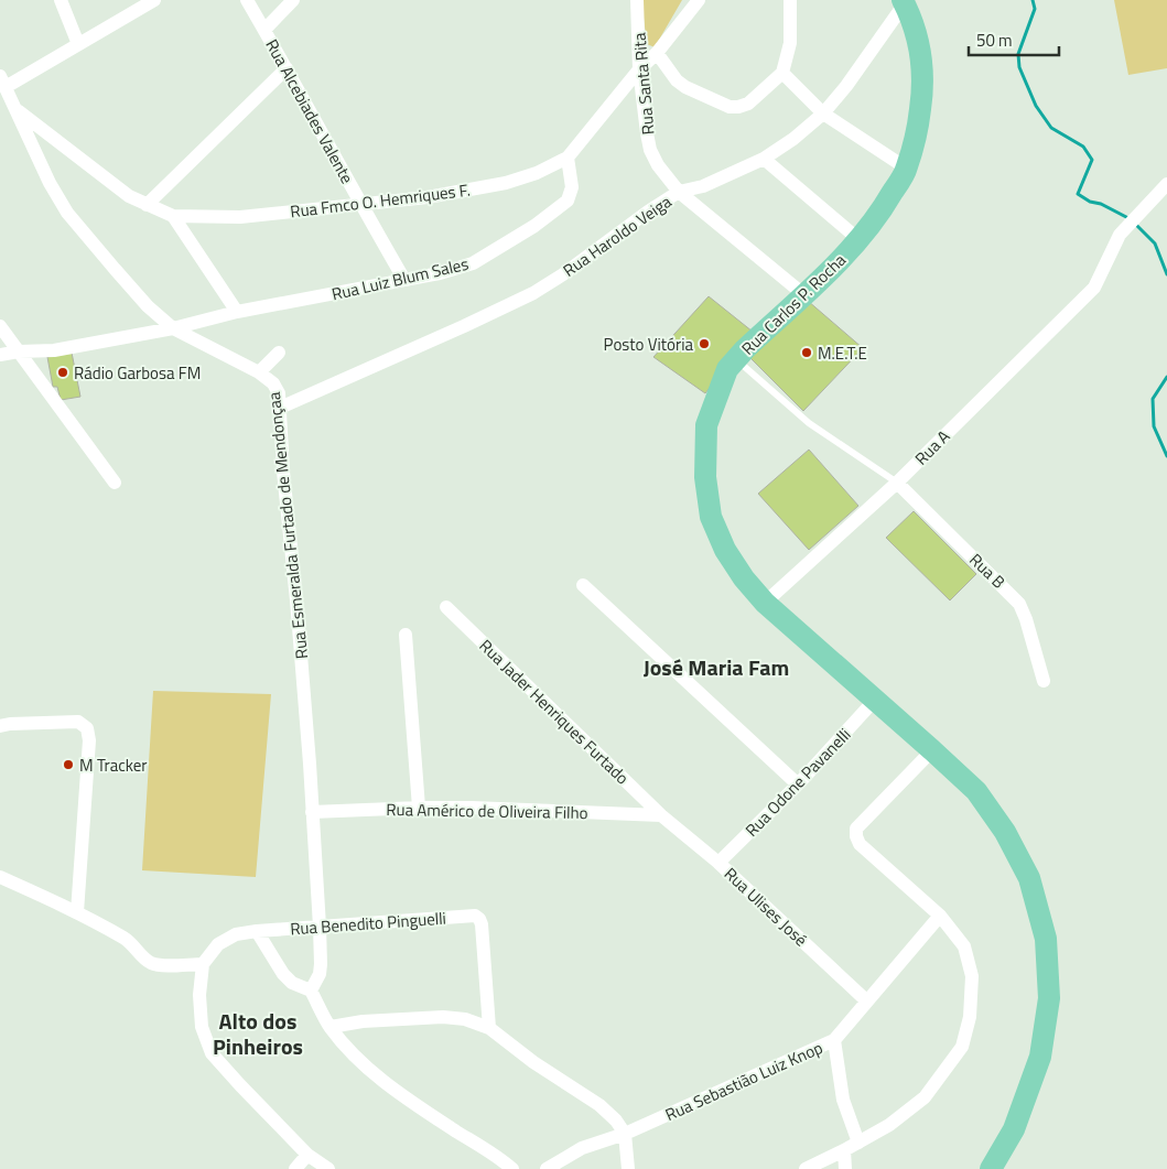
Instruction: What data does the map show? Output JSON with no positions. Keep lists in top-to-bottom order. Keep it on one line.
{"streets":{"main road":["Rua Carlos P. Rocha"],"street":["Rua Santa Rita","Rua Alcebiades Valente","Rua Fmco O. Hemriques F.","Rua Haroldo Veiga","Rua Luiz Blum Sales","Rua A","Rua Esmeralda Furtado de Mendonçaa","Rua B","Rua Jader Henriques Furtado","Rua Odone Pavanelli","Rua Américo de Oliveira Filho","Rua Ulises José","Rua Benedito Pinguelli","Rua Sebastião Luiz Knop"]},"crossings":[["Rua Santa Rita","Rua Fmco O. Hemriques F."],["Rua Santa Rita","Rua Haroldo Veiga"],["Rua Santa Rita","Rua Carlos P. Rocha"],["Rua Alcebiades Valente","Rua Fmco O. Hemriques F."],["Rua Alcebiades Valente","Rua Luiz Blum Sales"],["Rua Fmco O. Hemriques F.","Rua Luiz Blum Sales"],["Rua Fmco O. Hemriques F.","Rua Esmeralda Furtado de Mendonçaa"],["Rua Haroldo Veiga","Rua Carlos P. Rocha"],["Rua Haroldo Veiga","Rua Esmeralda Furtado de Mendonçaa"],["Rua Luiz Blum Sales","Rua Esmeralda Furtado de Mendonçaa"],["Rua Carlos P. Rocha","Rua A"],["Rua Carlos P. Rocha","Rua Odone Pavanelli"],["Rua A","Rua B"],["Rua Esmeralda Furtado de Mendonçaa","Rua Américo de Oliveira Filho"],["Rua Esmeralda Furtado de Mendonçaa","Rua Benedito Pinguelli"],["Rua Jader Henriques Furtado","Rua Américo de Oliveira Filho"],["Rua Jader Henriques Furtado","Rua Ulises José"],["Rua Odone Pavanelli","Rua Ulises José"],["Rua Américo de Oliveira Filho","Rua Ulises José"],["Rua Ulises José","Rua Sebastião Luiz Knop"]],"districts":["José Maria Fam","Alto dos Pinheiros"],"places":["Posto Vitória","M.E.T.E","Rádio Garbosa FM","M Tracker"],"scale_bar":"50 m"}
